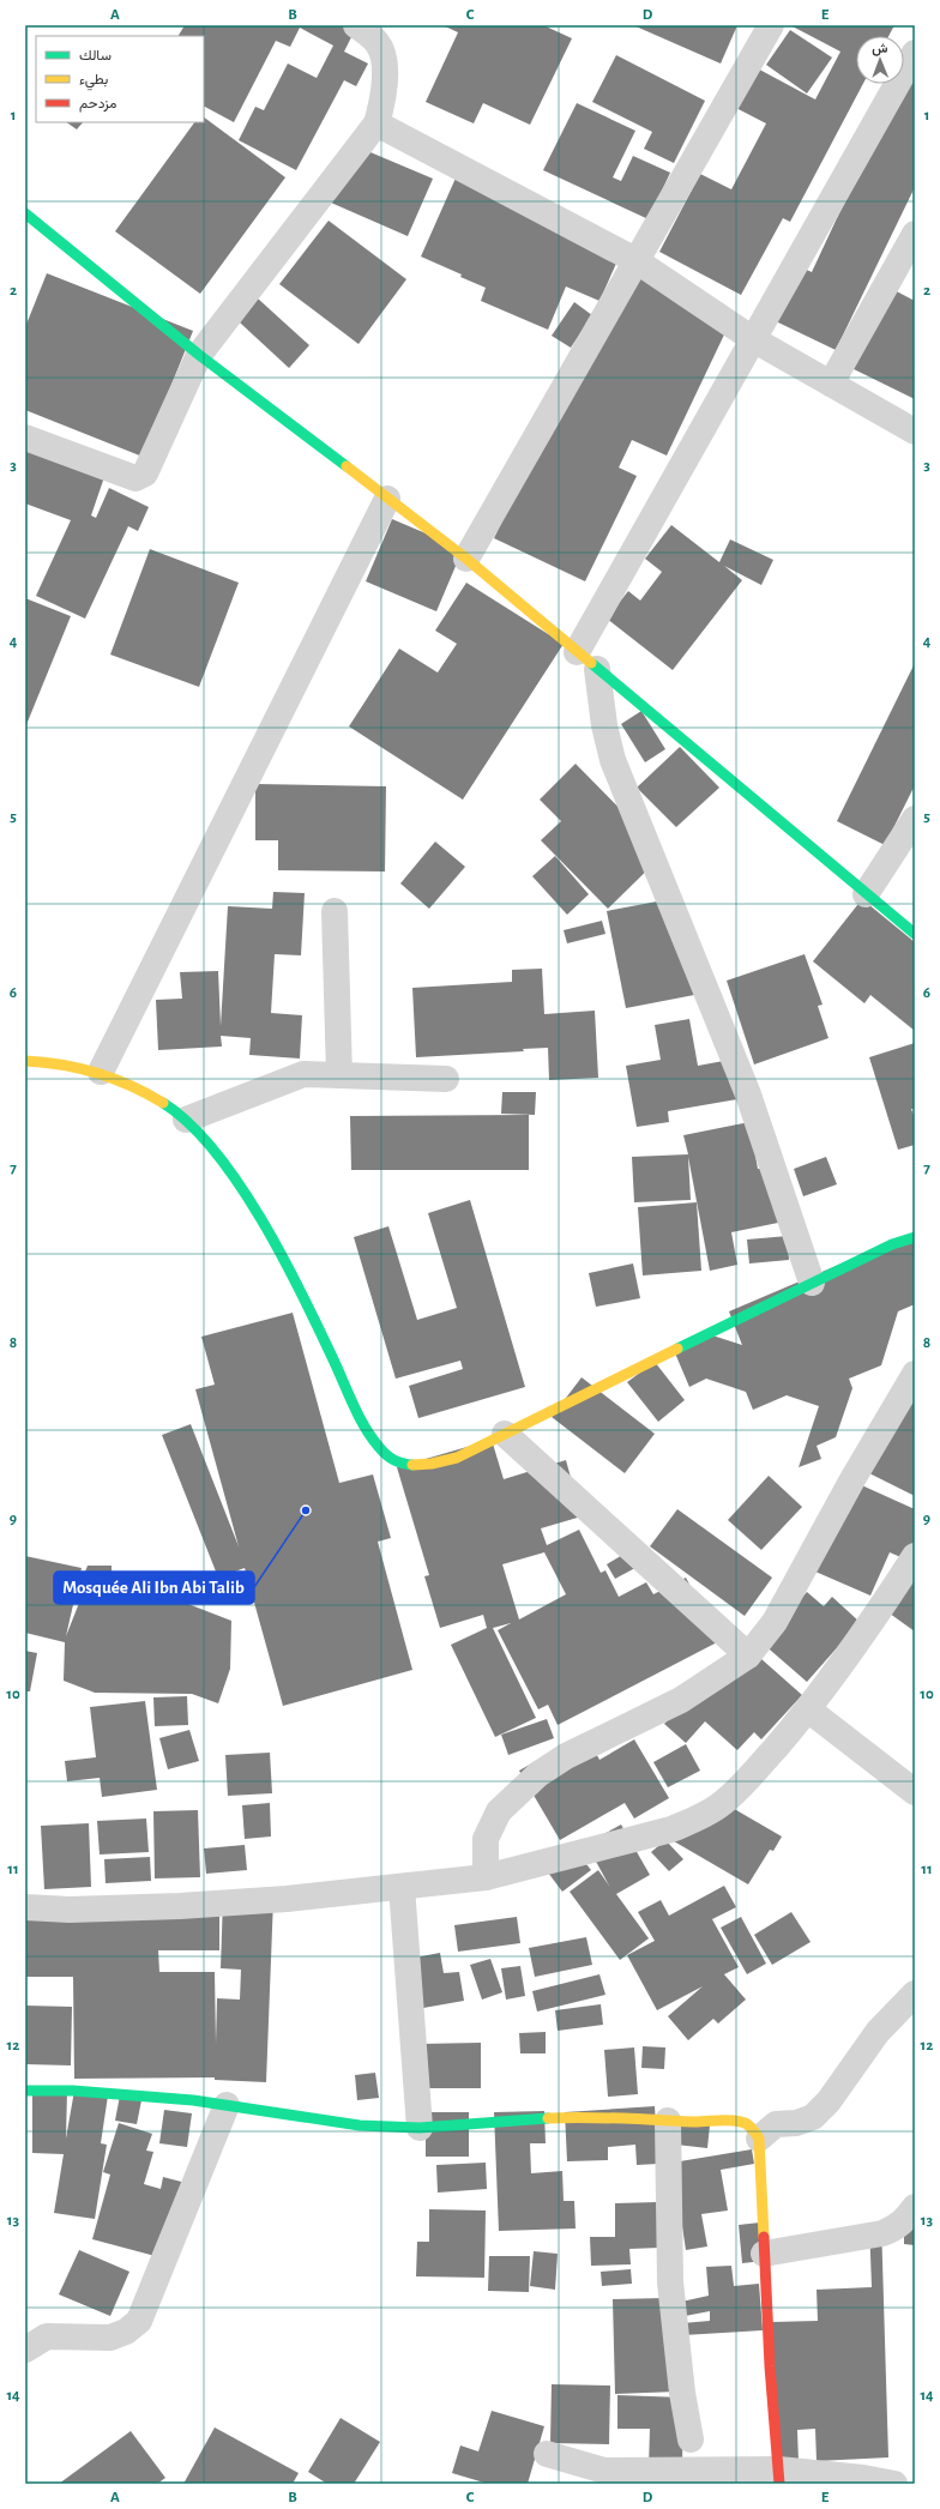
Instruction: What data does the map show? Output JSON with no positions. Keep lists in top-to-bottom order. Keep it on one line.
{"places":["Mosquée Ali Ibn Abi Talib"],"legend":["سالك","بطيء","مزدحم"],"north":"top","grid":{"columns":["A","B","C","D","E"],"rows":["1","2","3","4","5","6","7","8","9","10","11","12","13","14"]}}
